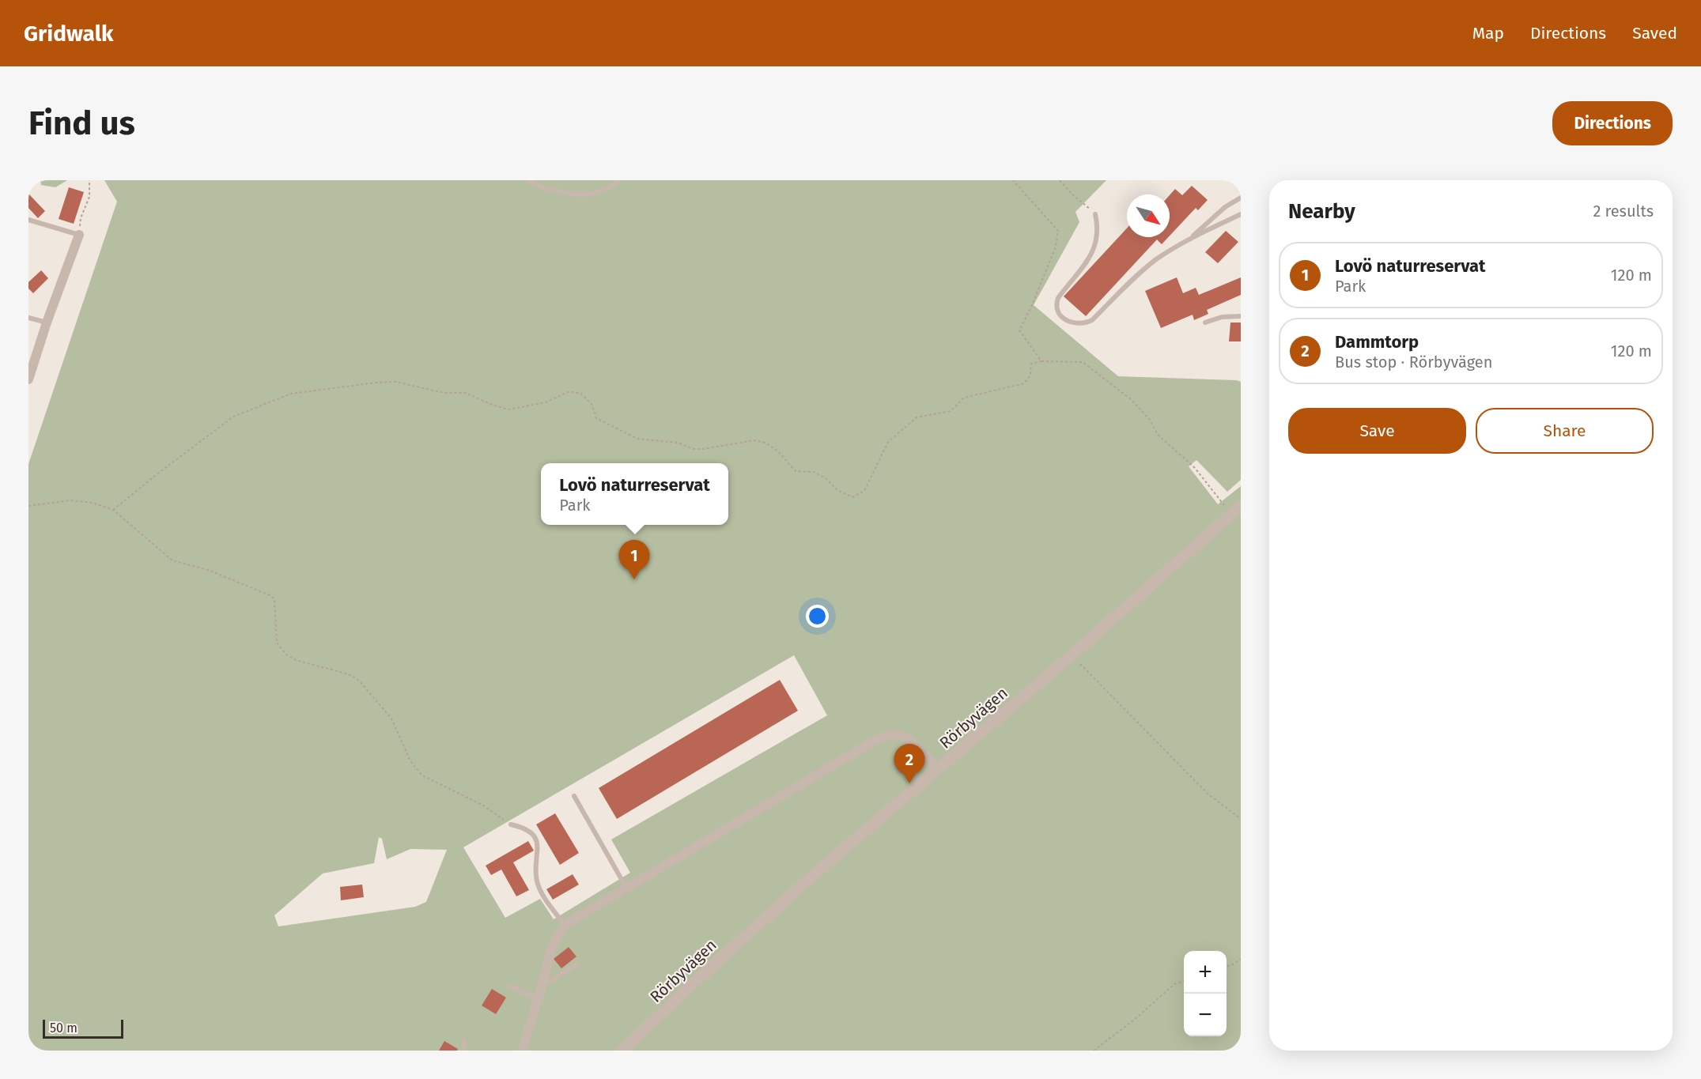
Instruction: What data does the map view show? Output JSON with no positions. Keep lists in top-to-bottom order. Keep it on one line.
{"streets":{"street":["Rörbyvägen"]},"scale_bar":"50 m","north":"bottom right","page":{"header":"Gridwalk","nav":["Map","Directions","Saved"],"buttons":["Directions",["Save","Share"]],"title":"Find us","heading":["Nearby","2 results"],"list":[{"mark":"1","name":"Lovö naturreservat","note":"Park","value":"120 m"},{"mark":"2","name":"Dammtorp","note":"Bus stop · Rörbyvägen","value":"120 m"}],"popup":["Lovö naturreservat","Park"],"pins":["1","2"],"map_buttons":["+","−"],"scale":"50 m"}}
